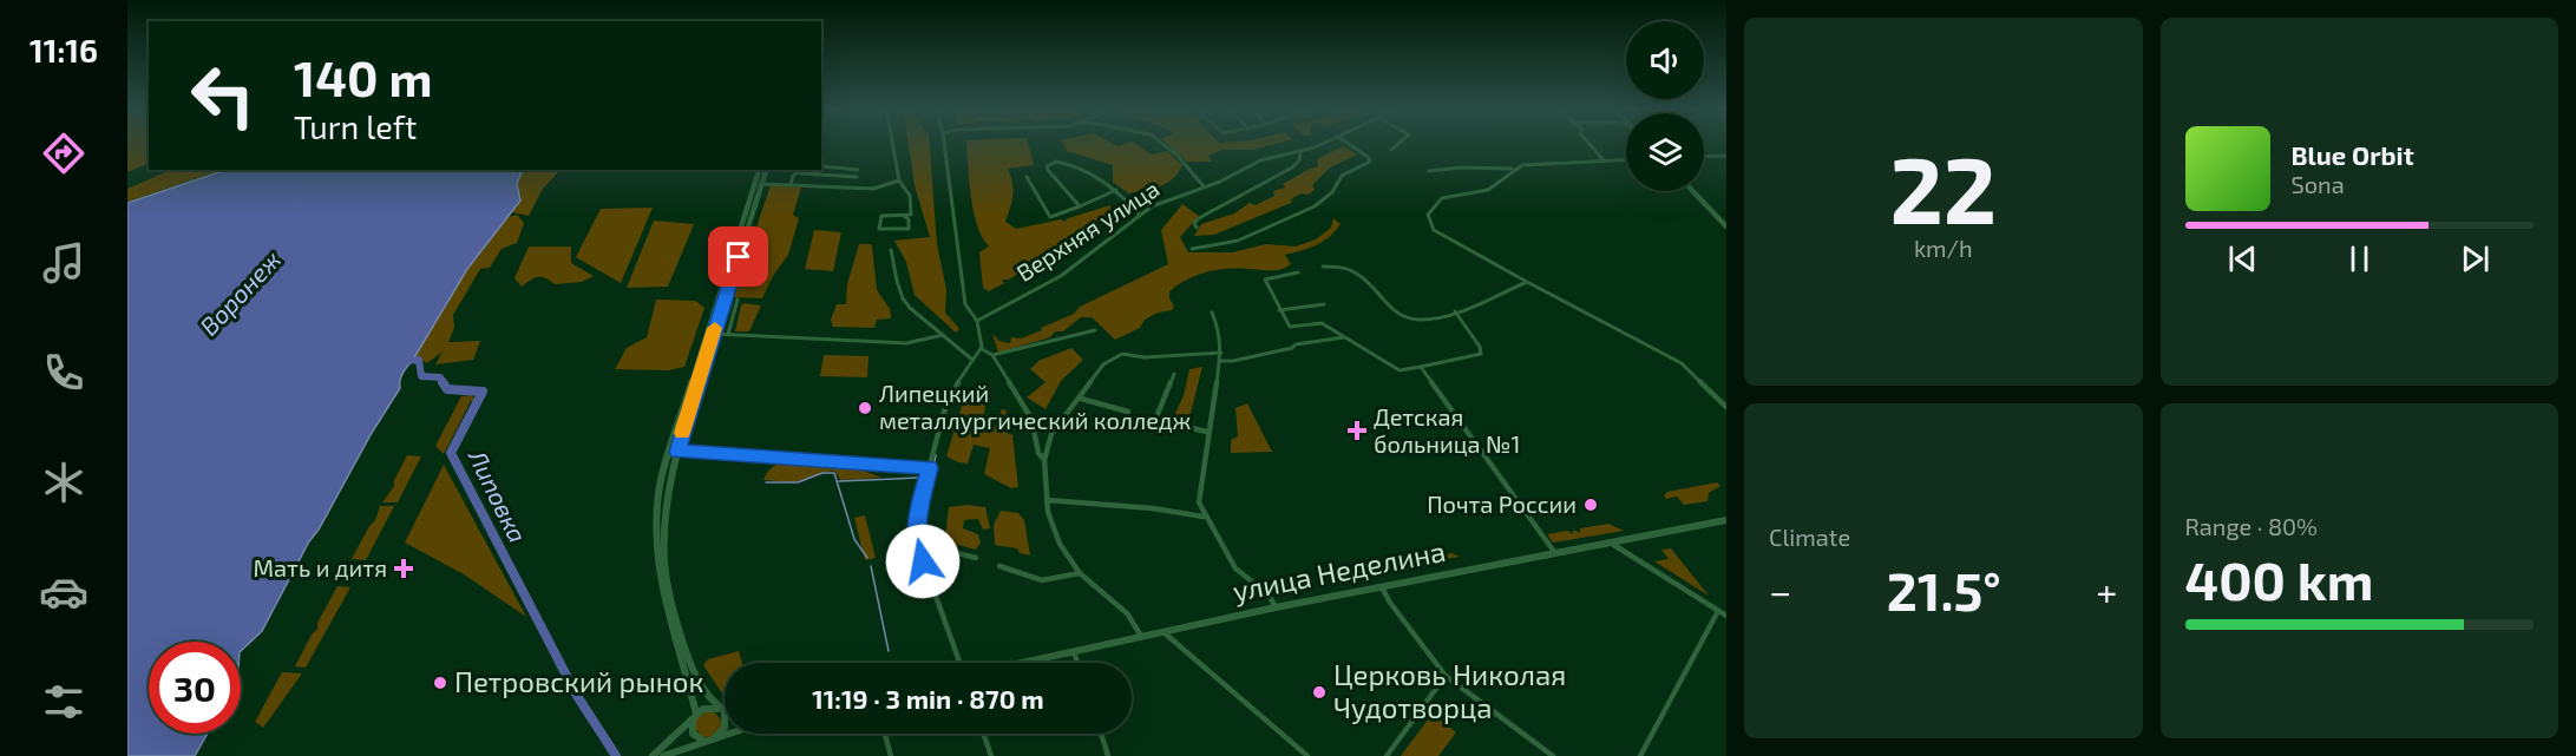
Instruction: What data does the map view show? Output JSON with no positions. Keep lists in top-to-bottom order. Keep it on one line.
{"streets":{"main road":["улица Неделина"],"street":["Верхняя улица"]},"water":["Воронеж","Липовка"],"places":{"other":["Липецкий металлургический колледж","Почта России","Петровский рынок","Церковь Николая Чудотворца"],"health":["Детская больница №1","Мать и дитя"]},"page":{"tabs":"11:16","tile":[["22","km/h"],"Climate",["Range · 80%","400 km"]],"turn":["140 m","Turn left"],"song":["Blue Orbit","Sona"],"heat":["−","21.5°","+"],"limit":"30","trip":"11:19 · 3 min · 870 m"}}
